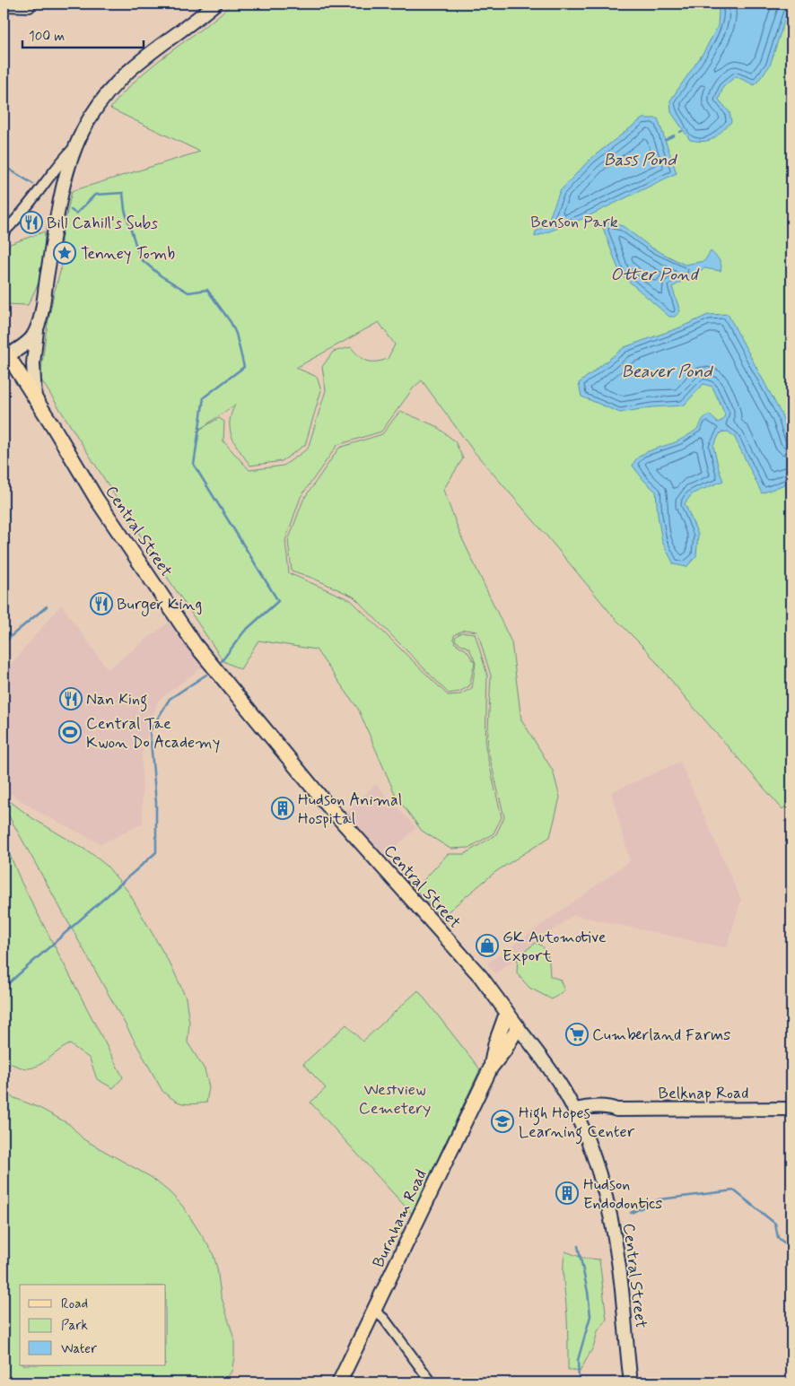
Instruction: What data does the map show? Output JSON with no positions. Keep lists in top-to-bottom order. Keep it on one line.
{"streets":{"main road":["Central Street","Burnham Road"],"street":["Belknap Road"]},"crossings":[["Central Street","Belknap Road"],["Central Street","Burnham Road"]],"water":["Bass Pond","Otter Pond","Beaver Pond"],"parks":["Benson Park","Westview Cemetery"],"places":{"restaurant":["Bill Cahill's Subs","Burger King","Nan King"],"place":["Tenney Tomb"],"sports":["Central Tae Kwon Do Academy"],"building":["Hudson Animal Hospital","Hudson Endodontics"],"shop":["GK Automotive Export"],"supermarket":["Cumberland Farms"],"school or university":["High Hopes Learning Center"]},"legend":["Road","Park","Water"],"scale_bar":"100 m"}
